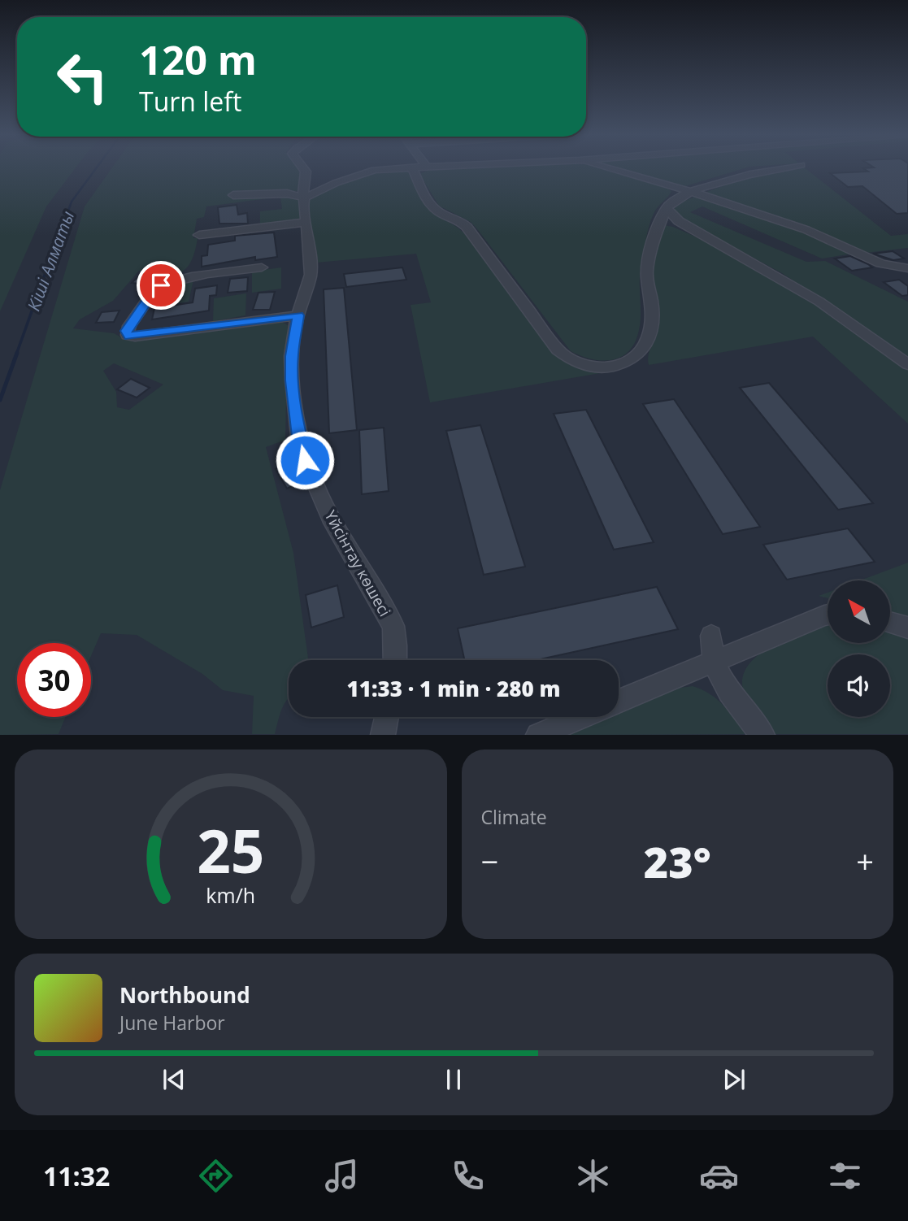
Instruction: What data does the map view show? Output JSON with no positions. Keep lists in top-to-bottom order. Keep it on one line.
{"streets":{"street":["Үйсінтау көшесі"]},"water":["Кіші Алматы"],"north":"top left","page":{"turn":["120 m","Turn left"],"limit":"30","trip":"11:33 · 1 min · 280 m","tile":"Climate","heat":["−","23°","+"],"song":["Northbound","June Harbor"],"tabs":"11:32","gauge":["25","km/h"]}}
